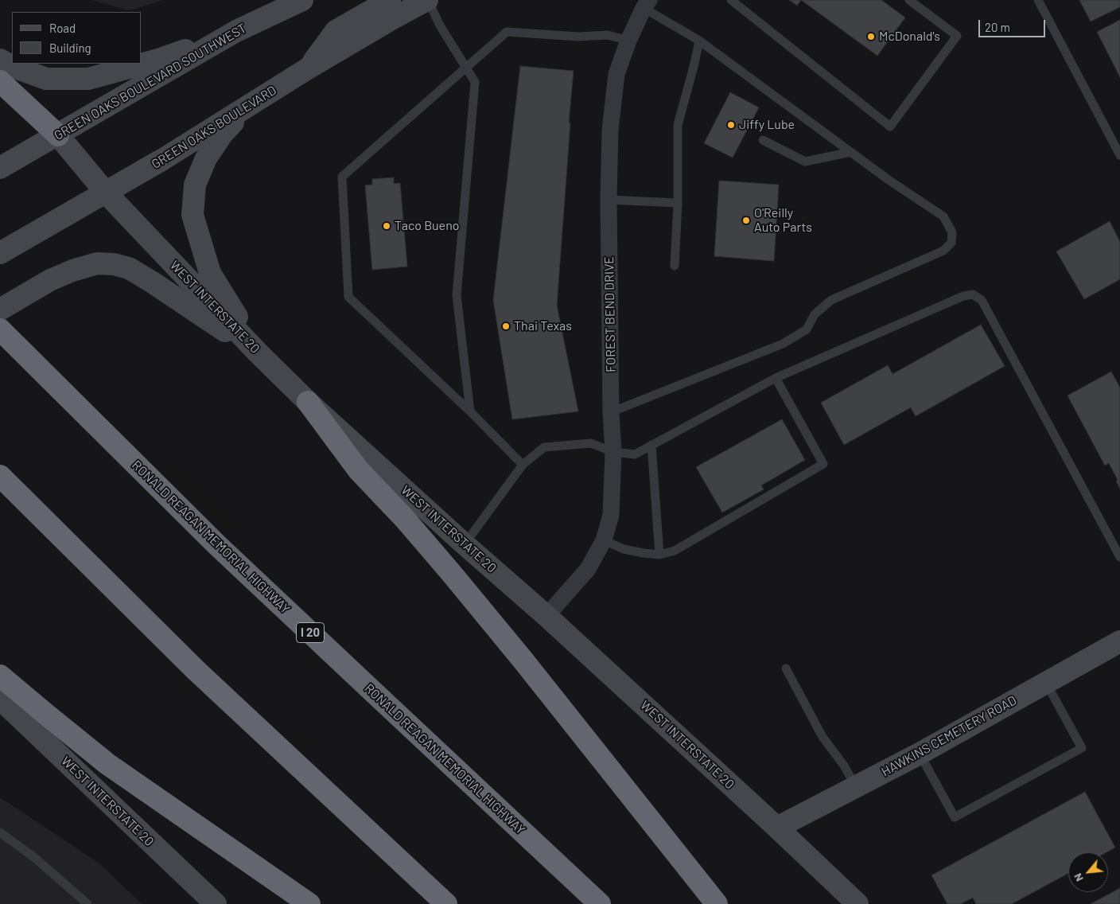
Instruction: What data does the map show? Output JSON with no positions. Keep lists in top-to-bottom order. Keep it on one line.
{"streets":{"highway":["RONALD REAGAN MEMORIAL HIGHWAY","I 20"],"main road":["GREEN OAKS BOULEVARD SOUTHWEST","GREEN OAKS BOULEVARD","WEST INTERSTATE 20","HAWKINS CEMETERY ROAD"],"street":["FOREST BEND DRIVE"]},"crossings":[["GREEN OAKS BOULEVARD SOUTHWEST","WEST INTERSTATE 20"],["GREEN OAKS BOULEVARD","WEST INTERSTATE 20"],["WEST INTERSTATE 20","FOREST BEND DRIVE"],["WEST INTERSTATE 20","HAWKINS CEMETERY ROAD"]],"places":["McDonald's","Jiffy Lube","O'Reilly Auto Parts","Taco Bueno","Thai Texas"],"legend":["Road","Building"],"scale_bar":"20 m","north":"bottom left"}
